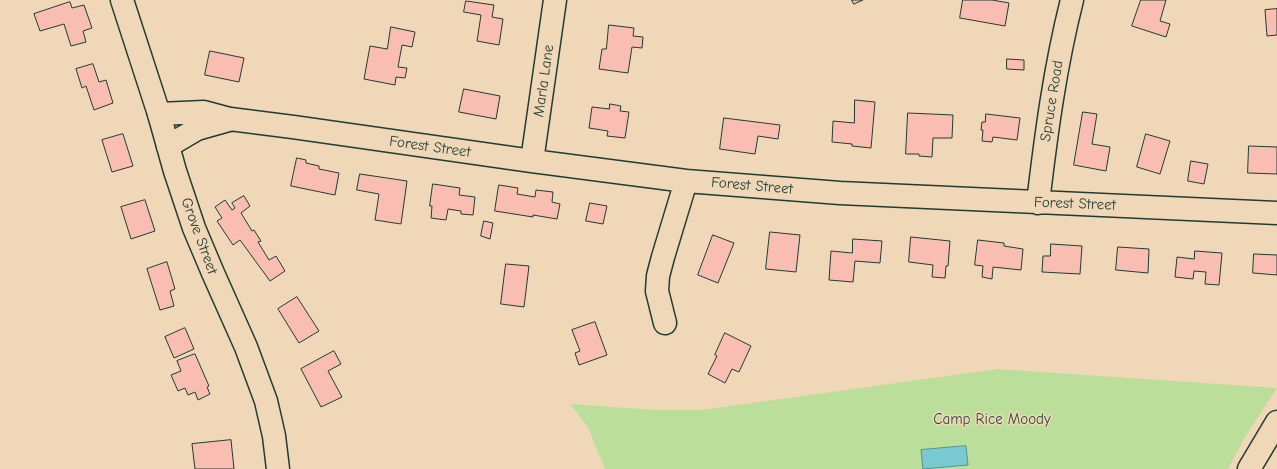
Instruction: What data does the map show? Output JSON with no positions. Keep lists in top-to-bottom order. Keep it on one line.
{"streets":{"street":["Marla Lane","Spruce Road","Forest Street","Grove Street"]},"crossings":[["Marla Lane","Forest Street"],["Spruce Road","Forest Street"],["Forest Street","Grove Street"]],"parks":["Camp Rice Moody"]}
